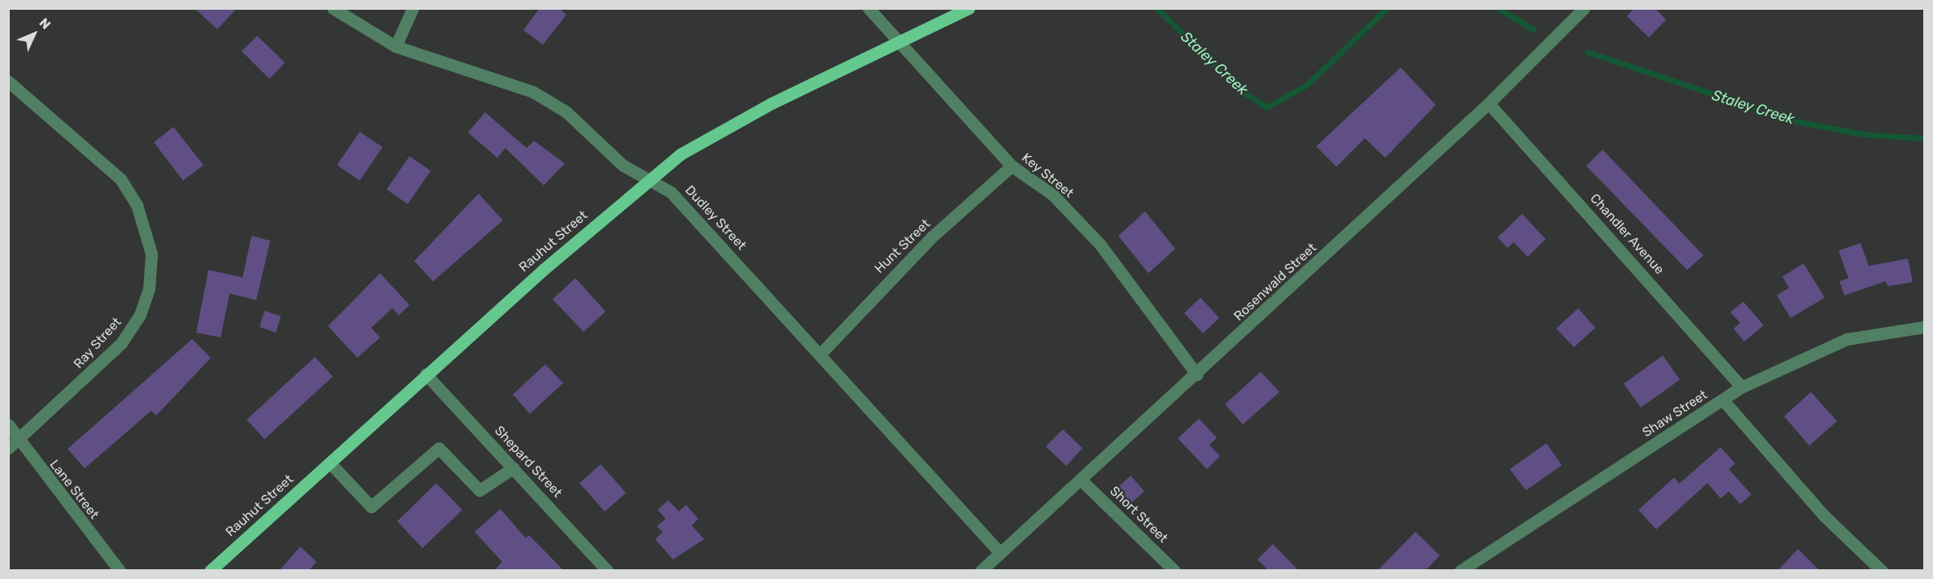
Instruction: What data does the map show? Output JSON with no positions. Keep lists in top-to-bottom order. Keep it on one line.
{"streets":{"main road":["Rauhut Street"],"street":["Key Street","Dudley Street","Chandler Avenue","Hunt Street","Rosenwald Street","Ray Street","Shaw Street","Shepard Street","Lane Street","Short Street"]},"crossings":[["Key Street","Rauhut Street"],["Key Street","Hunt Street"],["Key Street","Rosenwald Street"],["Dudley Street","Rauhut Street"],["Dudley Street","Hunt Street"],["Dudley Street","Rosenwald Street"],["Chandler Avenue","Rosenwald Street"],["Chandler Avenue","Shaw Street"],["Rauhut Street","Shepard Street"],["Rosenwald Street","Short Street"],["Ray Street","Lane Street"]],"water":["Staley Creek"],"north":"top right"}
